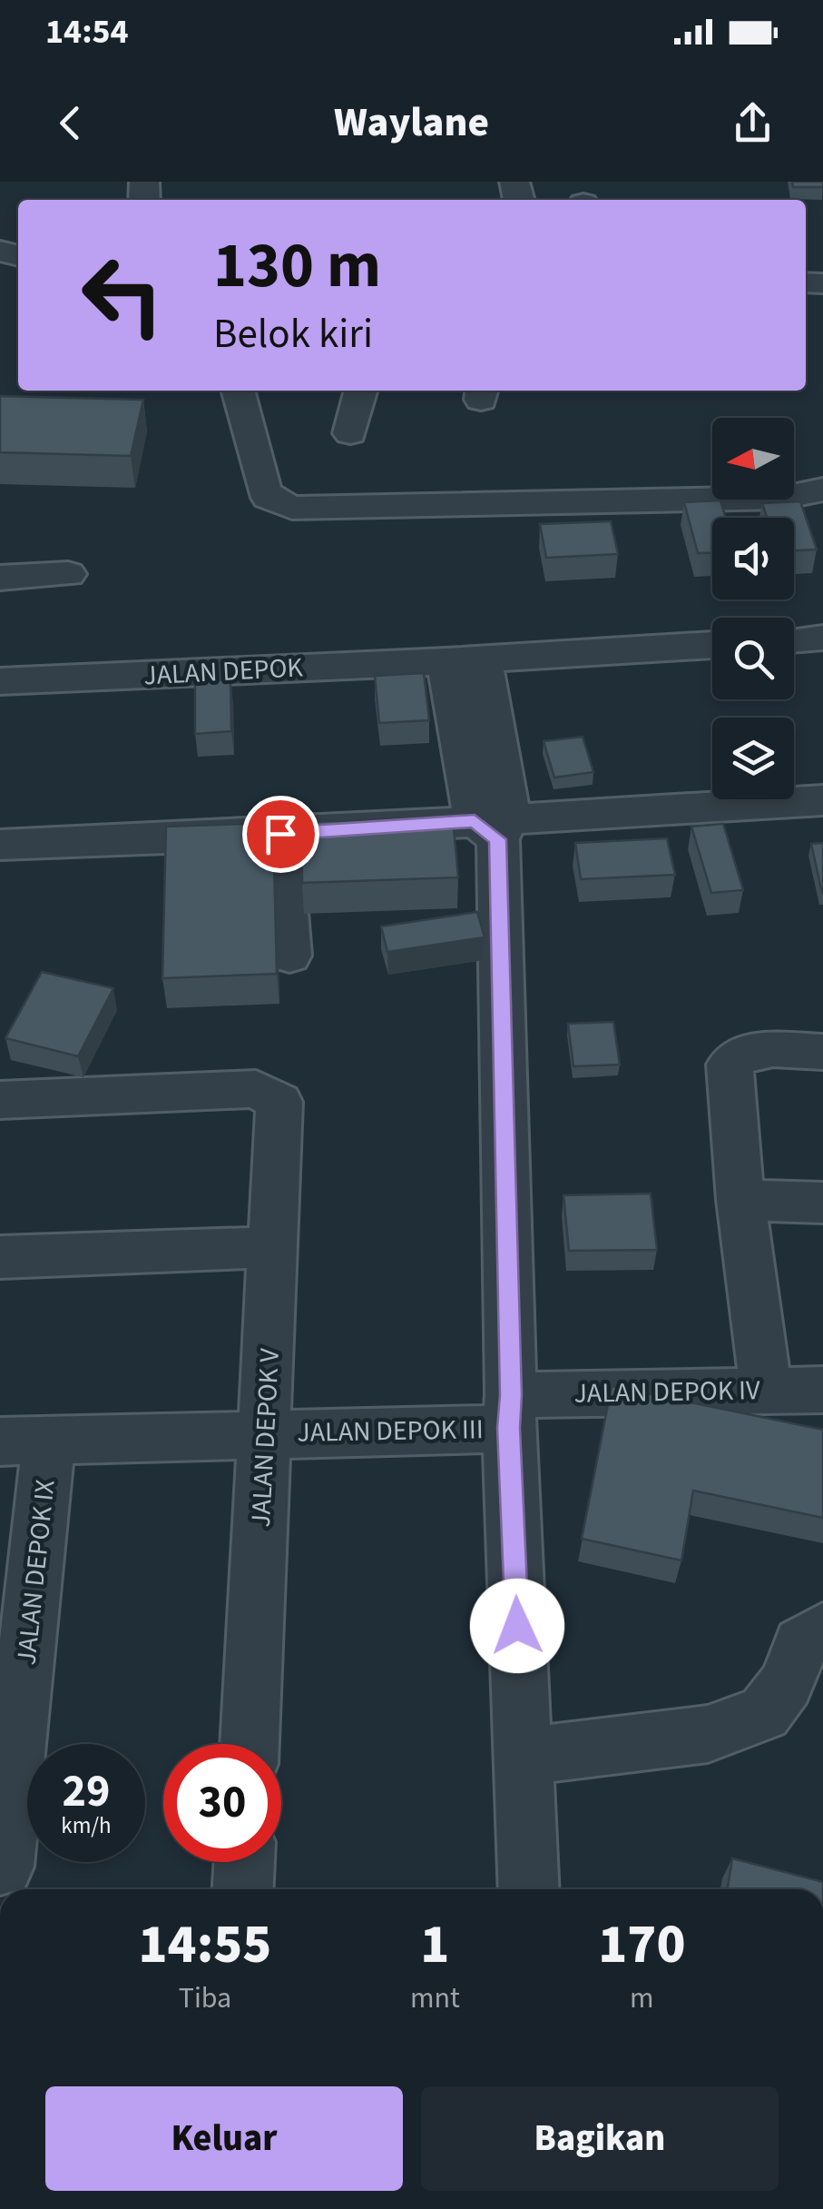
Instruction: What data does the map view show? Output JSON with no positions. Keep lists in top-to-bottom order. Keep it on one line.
{"streets":{"street":["JALAN DEPOK","JALAN DEPOK IV","JALAN DEPOK III","JALAN DEPOK V","JALAN DEPOK IX"]},"crossings":[["JALAN DEPOK IV","JALAN DEPOK III"],["JALAN DEPOK III","JALAN DEPOK V"],["JALAN DEPOK III","JALAN DEPOK IX"]],"north":"left","page":{"status":"14:54","header":"Waylane","turn":["130 m","Belok kiri"],"speed":"29 km/h","limit":"30","eta":["14:55","Tiba","1","mnt","170","m"],"buttons":["Keluar","Bagikan"]}}
